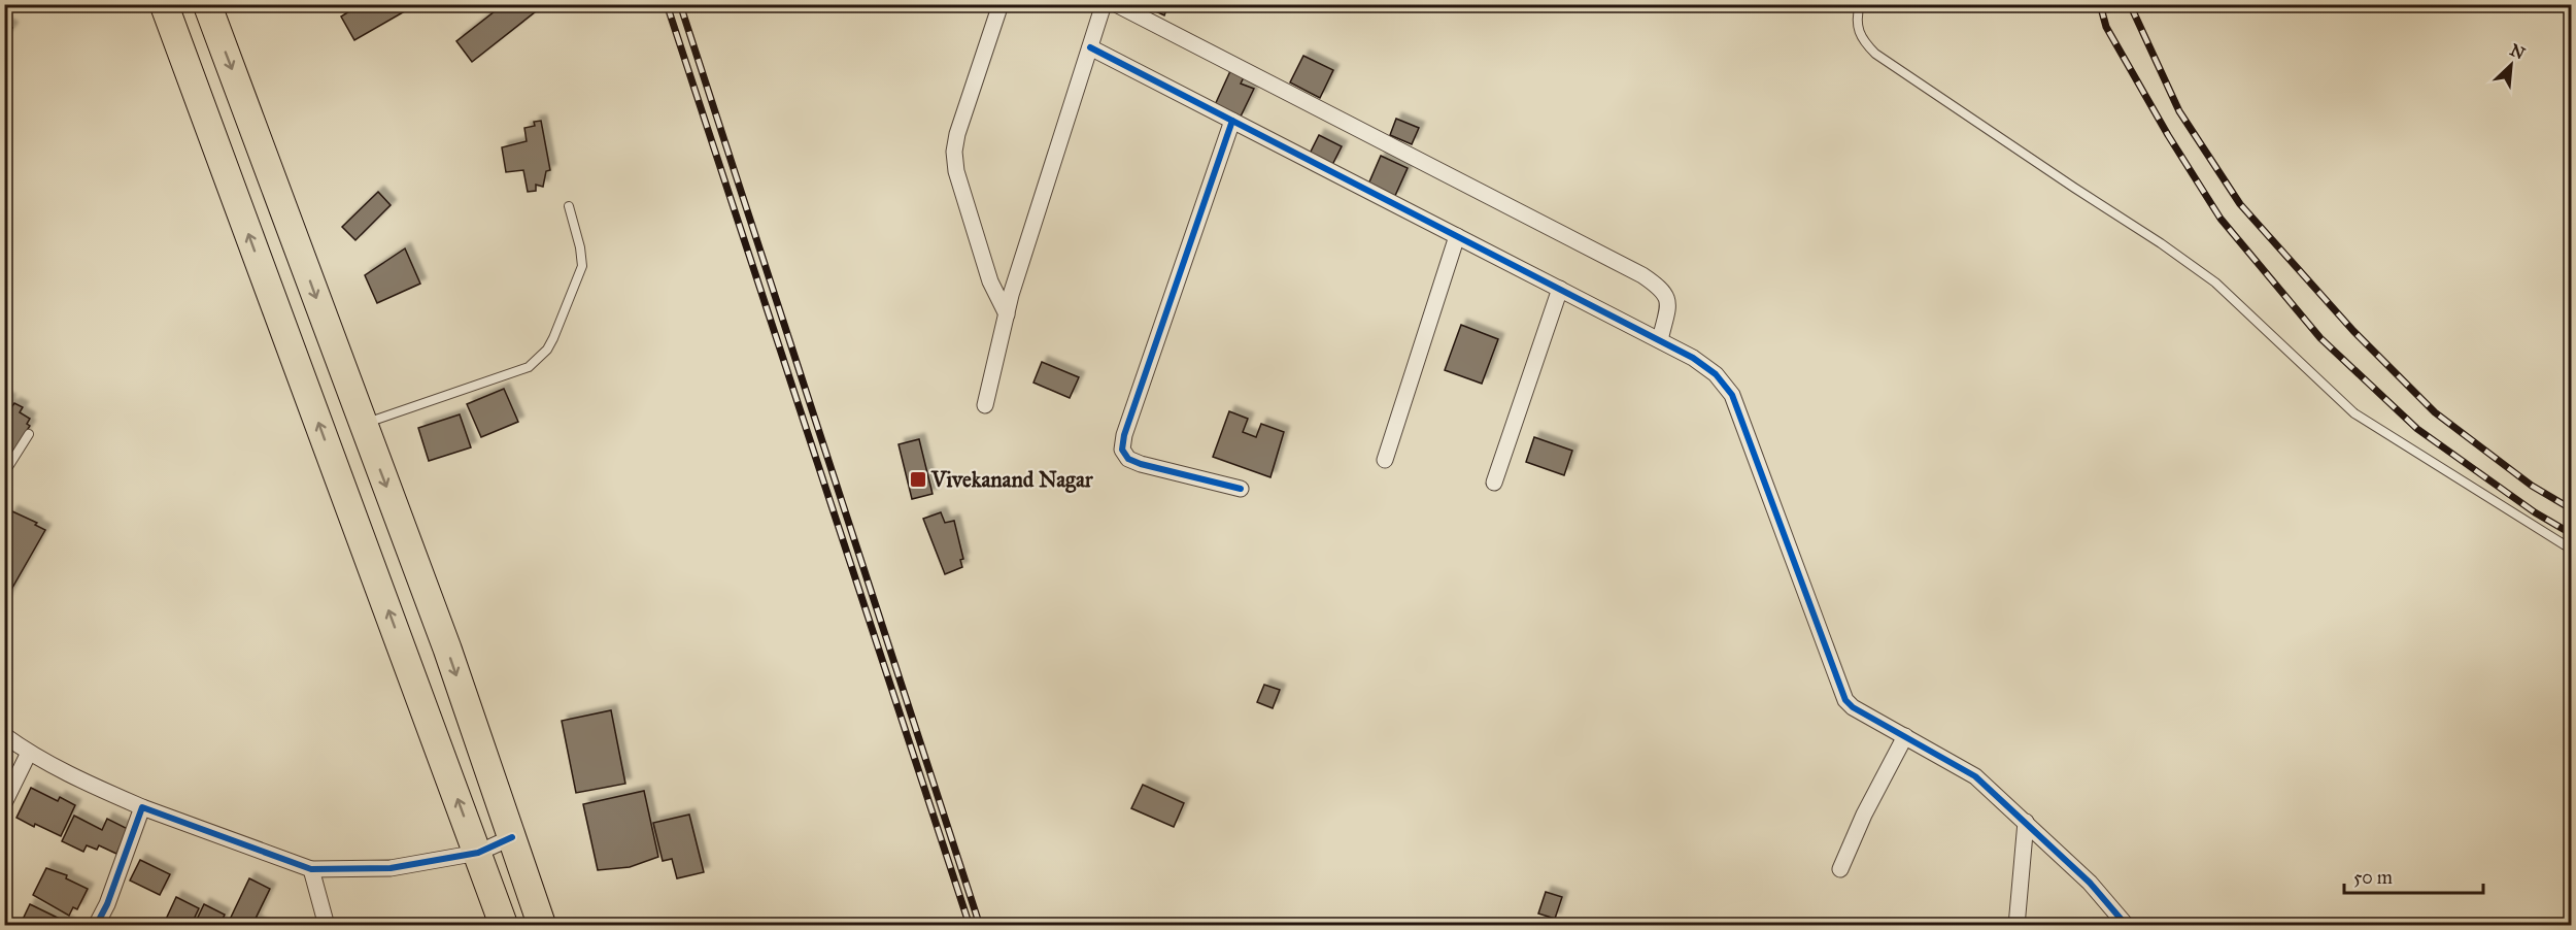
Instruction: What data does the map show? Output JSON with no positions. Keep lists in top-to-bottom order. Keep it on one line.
{"places":{"transit":["Vivekanand Nagar"]},"scale_bar":"50 m","north":"top right"}
